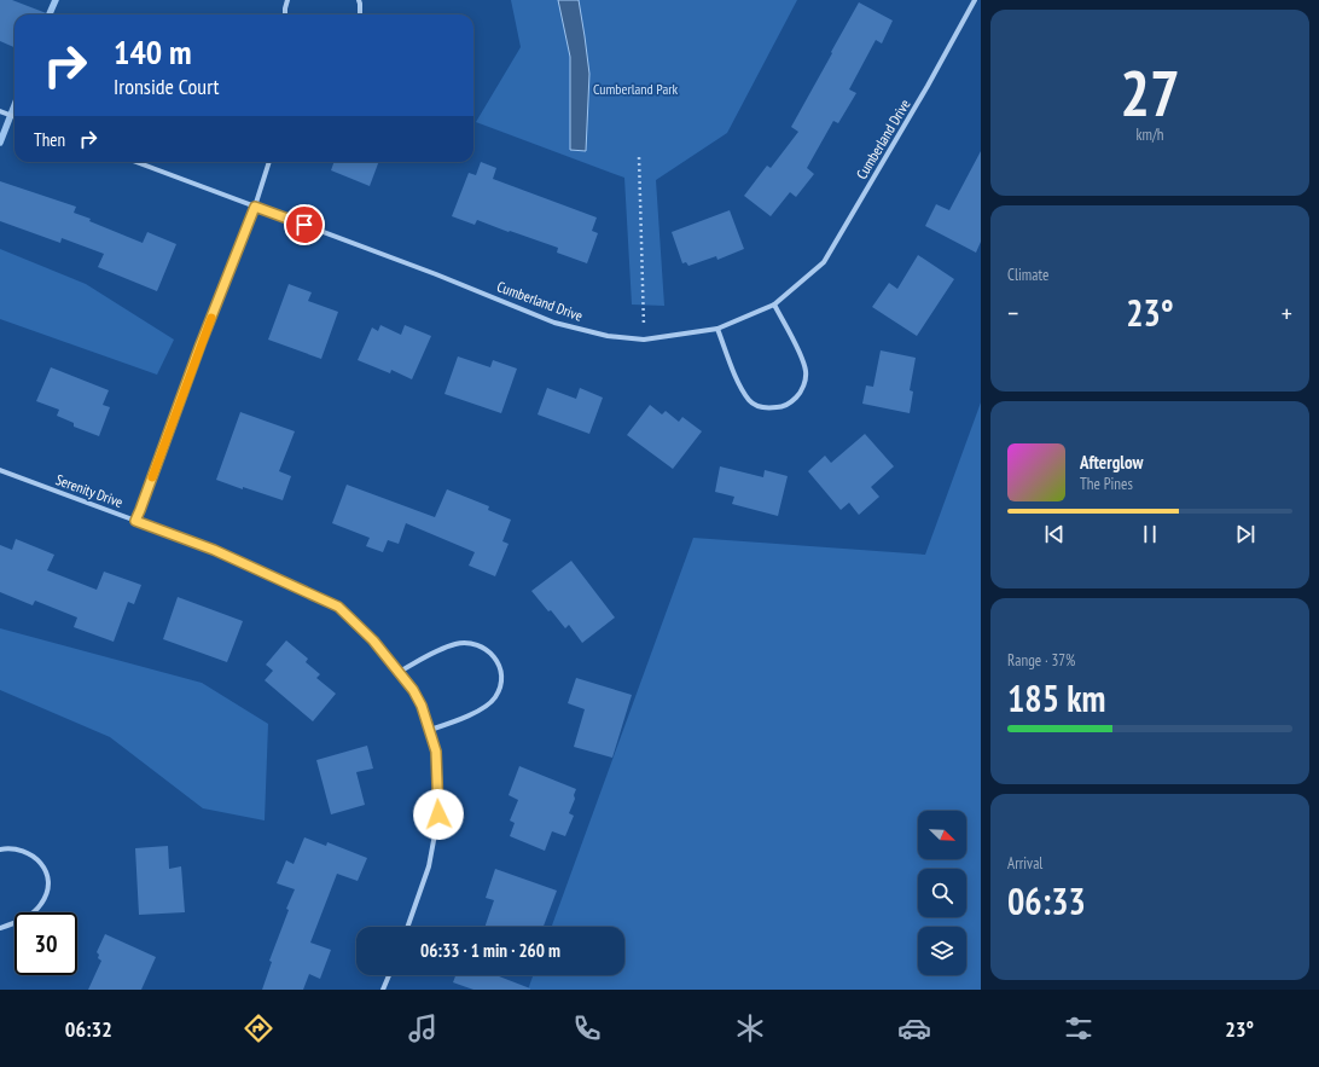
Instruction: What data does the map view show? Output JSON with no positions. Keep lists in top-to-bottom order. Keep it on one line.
{"streets":{"street":["Cumberland Drive","Serenity Drive"]},"parks":["Cumberland Park"],"north":"bottom right","page":{"tile":[["27","km/h"],"Climate",["Range · 37%","185 km"],["Arrival","06:33"]],"turn":["140 m","Ironside Court"],"then":"Then","heat":["−","23°","+"],"song":["Afterglow","The Pines"],"limit":"30","trip":"06:33 · 1 min · 260 m","tabs":["06:32","23°"]}}
